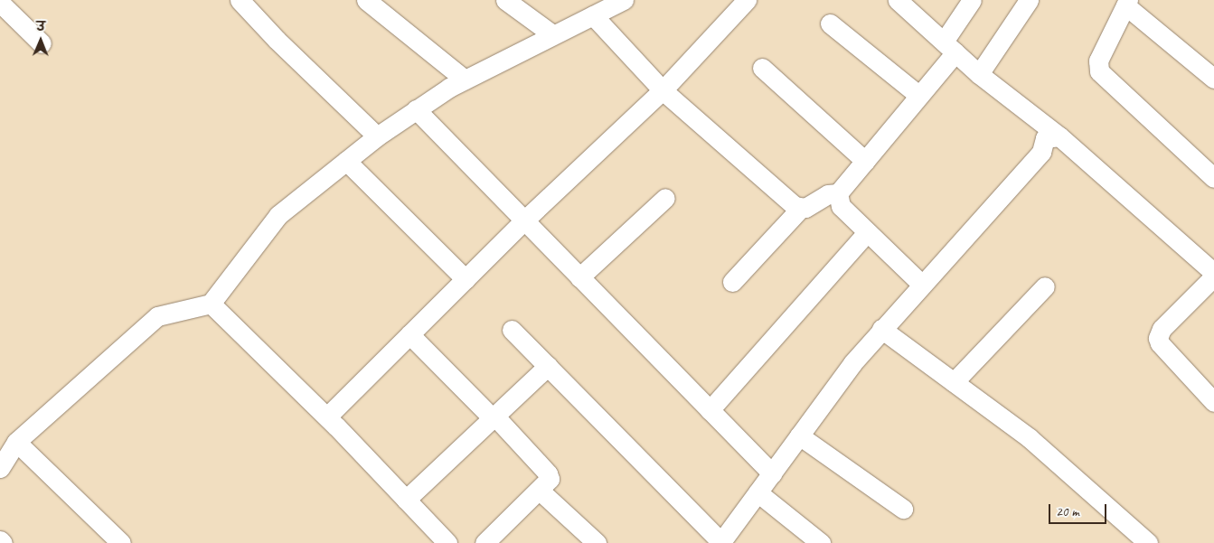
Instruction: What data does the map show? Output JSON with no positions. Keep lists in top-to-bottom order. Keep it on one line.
{"scale_bar":"20 m","north":"top"}
